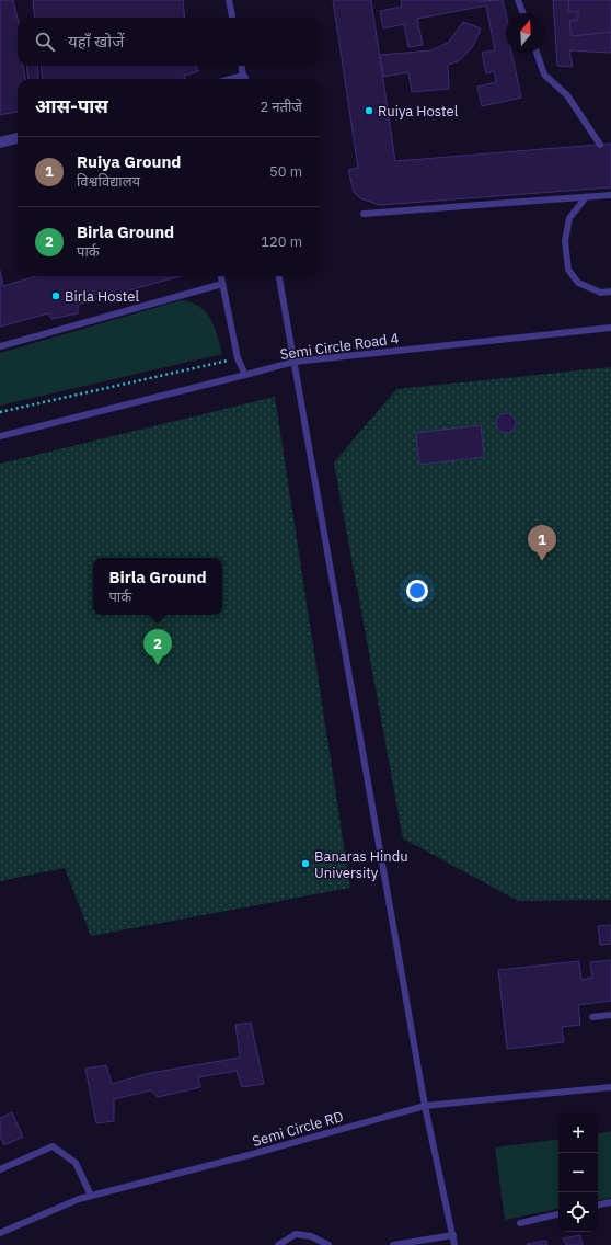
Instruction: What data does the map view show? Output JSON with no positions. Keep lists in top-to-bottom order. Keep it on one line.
{"streets":{"lane":["Semi Circle Road 4","Semi Circle RD"]},"places":["Ruiya Hostel","Birla Hostel","Banaras Hindu University"],"north":"top","page":{"search":"यहाँ खोजें","heading":["आस-पास","2 नतीजे"],"list":[{"mark":"1","name":"Ruiya Ground","note":"विश्वविद्यालय","value":"50 m"},{"mark":"2","name":"Birla Ground","note":"पार्क","value":"120 m"}],"pins":["1","2"],"popup":["Birla Ground","पार्क"],"map_buttons":["+","−"]}}
